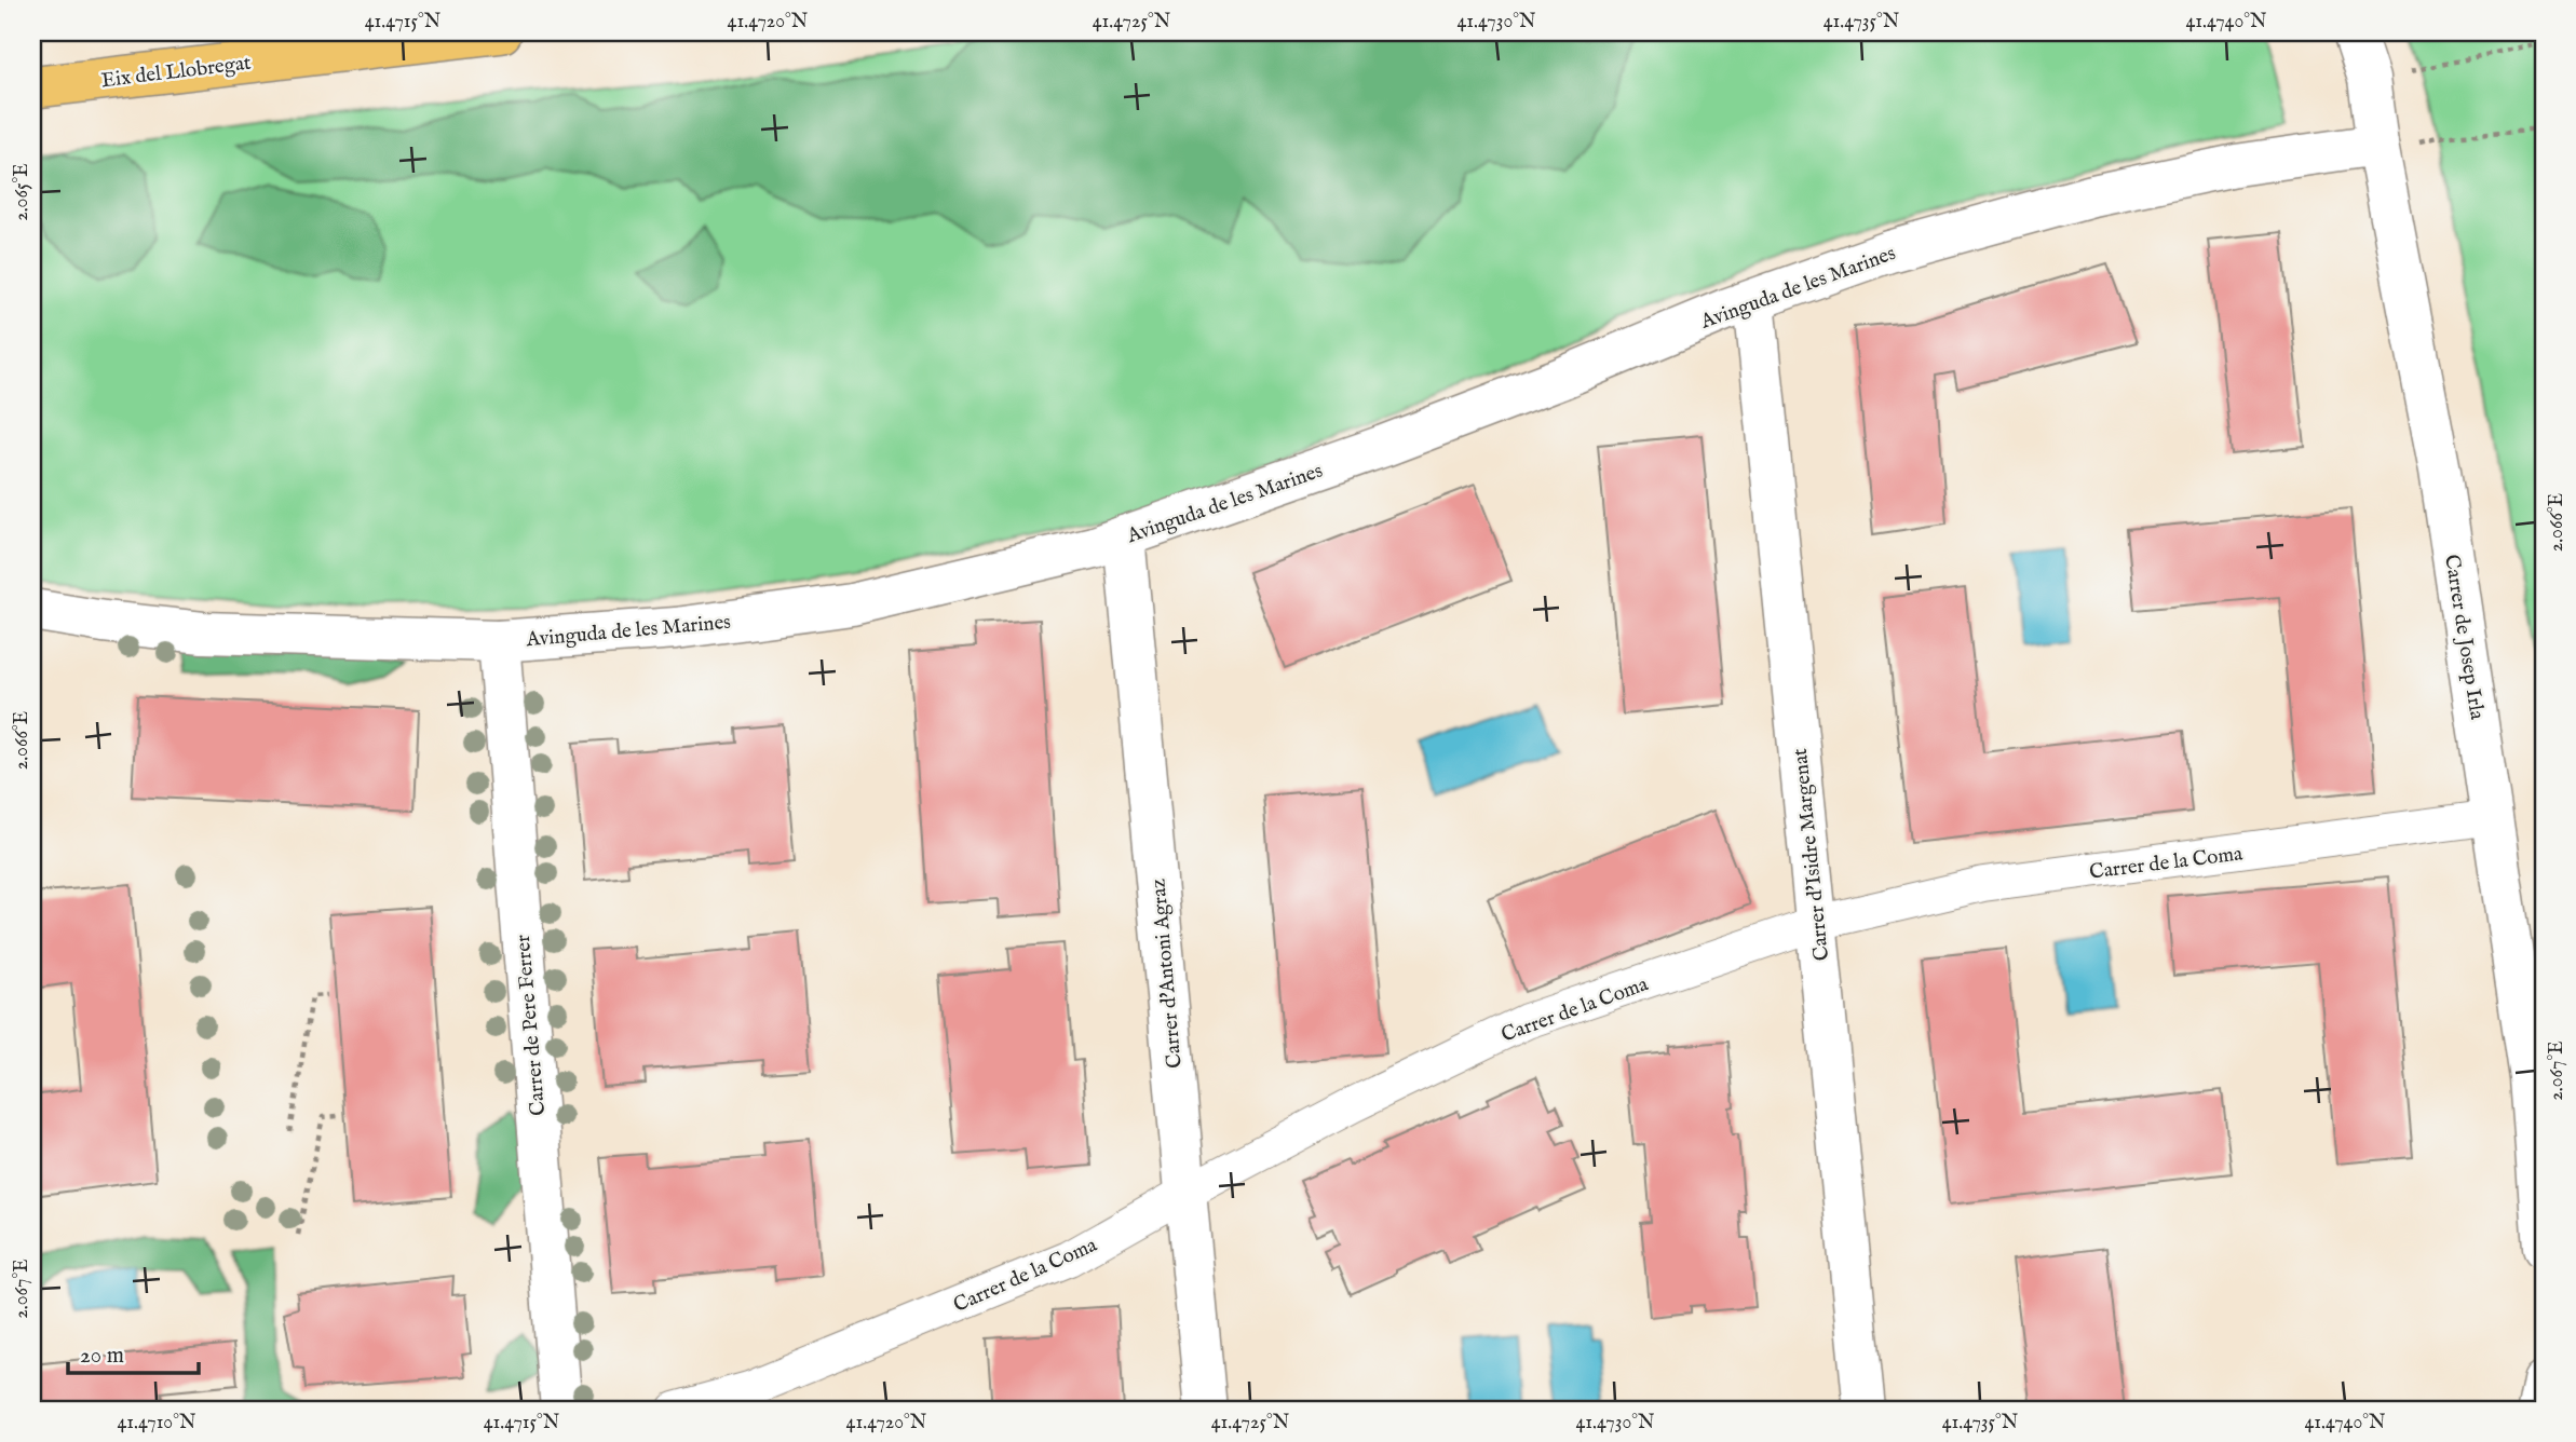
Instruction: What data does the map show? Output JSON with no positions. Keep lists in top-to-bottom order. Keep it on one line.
{"streets":{"highway":["Eix del Llobregat"],"street":["Avinguda de les Marines","Carrer de Josep Irla","Carrer d'Isidre Margenat","Carrer de la Coma","Carrer d'Antoni Agraz","Carrer de Pere Ferrer"]},"crossings":[["Avinguda de les Marines","Carrer de Josep Irla"],["Avinguda de les Marines","Carrer d'Isidre Margenat"],["Avinguda de les Marines","Carrer d'Antoni Agraz"],["Avinguda de les Marines","Carrer de Pere Ferrer"],["Carrer de Josep Irla","Carrer de la Coma"],["Carrer d'Isidre Margenat","Carrer de la Coma"],["Carrer de la Coma","Carrer d'Antoni Agraz"]],"scale_bar":"20 m","coordinates":["41.4715°N","41.4720°N","41.4725°N","41.4730°N","41.4735°N","41.4740°N","2.065°E","2.066°E","2.067°E","41.4710°N"]}
